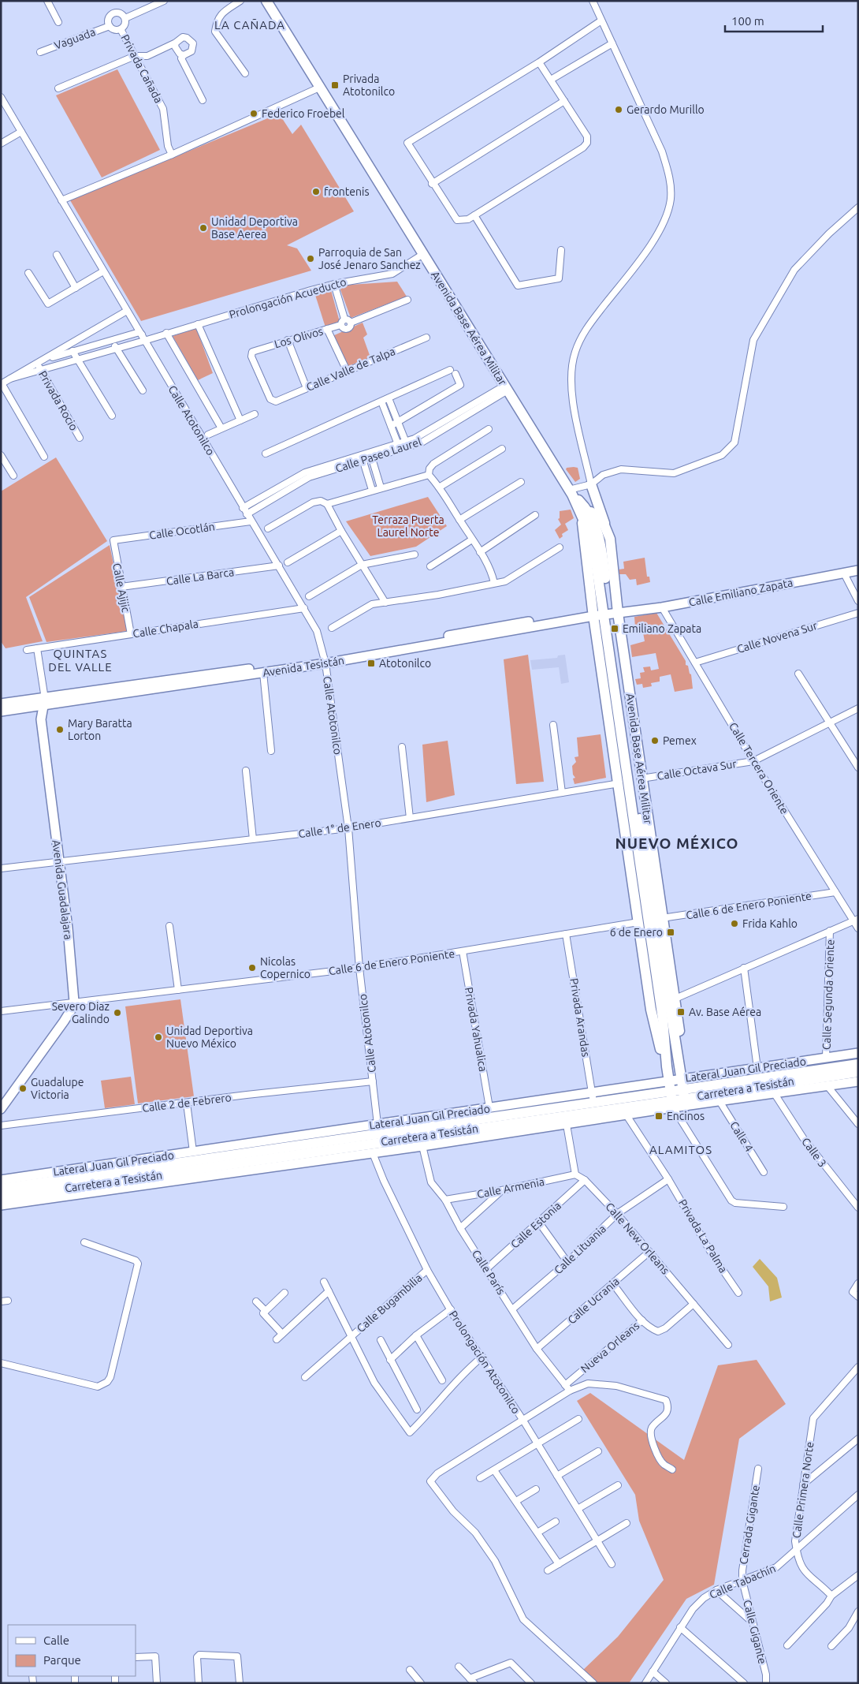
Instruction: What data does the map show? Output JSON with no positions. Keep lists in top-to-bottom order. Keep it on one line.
{"streets":{"main road":["Avenida Base Aérea Militar","Calle Emiliano Zapata","Avenida Tesistán","Avenida Guadalajara","Lateral Juan Gil Preciado","Carretera a Tesistán"],"street":["Vaguada","Privada Cañada","Prolongación Acueducto","Los Olivos","Calle Valle de Talpa","Privada Rocio","Calle Atotonilco","Calle Paseo Laurel","Calle Ocotlán","Calle La Barca","Calle Ajijic","Calle Chapala","Calle Novena Sur","Calle Tercera Oriente","Calle Octava Sur","Calle 1° de Enero","Calle 6 de Enero Poniente","Calle Segunda Oriente","Privada Arandas","Privada Yahualica","Calle 2 de Febrero","Calle 4","Calle 3","Calle Armenia","Calle Estonia","Privada La Palma","Calle New Orleans","Calle Lituania","Calle París","Calle Ucrania","Calle Bugambilia","Nueva Orleans","Prolongación Atotonilco","Calle Primera Norte","Cerrada Gigante","Calle Tabachín","Calle Gigante"]},"crossings":[["Vaguada","Privada Cañada"],["Prolongación Acueducto","Avenida Base Aérea Militar"],["Prolongación Acueducto","Privada Rocio"],["Prolongación Acueducto","Calle Atotonilco"],["Avenida Base Aérea Militar","Calle Paseo Laurel"],["Avenida Base Aérea Militar","Calle Emiliano Zapata"],["Avenida Base Aérea Militar","Avenida Tesistán"],["Avenida Base Aérea Militar","Calle Octava Sur"],["Avenida Base Aérea Militar","Calle 1° de Enero"],["Avenida Base Aérea Militar","Calle 6 de Enero Poniente"],["Avenida Base Aérea Militar","Lateral Juan Gil Preciado"],["Avenida Base Aérea Militar","Carretera a Tesistán"],["Los Olivos","Calle Valle de Talpa"],["Calle Atotonilco","Calle Paseo Laurel"],["Calle Atotonilco","Calle Ocotlán"],["Calle Atotonilco","Calle La Barca"],["Calle Atotonilco","Calle Chapala"],["Calle Atotonilco","Avenida Tesistán"],["Calle Atotonilco","Calle 1° de Enero"],["Calle Atotonilco","Calle 6 de Enero Poniente"],["Calle Atotonilco","Lateral Juan Gil Preciado"],["Calle Atotonilco","Calle 2 de Febrero"],["Calle Ocotlán","Calle Ajijic"],["Calle La Barca","Calle Ajijic"],["Calle Ajijic","Calle Chapala"],["Calle Emiliano Zapata","Avenida Tesistán"],["Calle Emiliano Zapata","Calle Tercera Oriente"],["Calle Chapala","Avenida Guadalajara"],["Calle Novena Sur","Calle Tercera Oriente"],["Avenida Tesistán","Avenida Guadalajara"],["Calle Tercera Oriente","Calle Octava Sur"],["Calle Tercera Oriente","Calle 6 de Enero Poniente"],["Calle 1° de Enero","Avenida Guadalajara"],["Avenida Guadalajara","Calle 6 de Enero Poniente"],["Calle 6 de Enero Poniente","Privada Arandas"],["Calle 6 de Enero Poniente","Privada Yahualica"],["Calle Segunda Oriente","Lateral Juan Gil Preciado"],["Privada Arandas","Lateral Juan Gil Preciado"],["Privada Arandas","Carretera a Tesistán"],["Privada Yahualica","Lateral Juan Gil Preciado"],["Lateral Juan Gil Preciado","Carretera a Tesistán"],["Lateral Juan Gil Preciado","Privada La Palma"],["Lateral Juan Gil Preciado","Calle París"],["Lateral Juan Gil Preciado","Prolongación Atotonilco"],["Calle Armenia","Calle New Orleans"],["Calle Armenia","Calle París"],["Calle Estonia","Calle New Orleans"],["Calle Estonia","Calle París"],["Privada La Palma","Calle Lituania"],["Calle New Orleans","Calle Lituania"],["Calle New Orleans","Calle Ucrania"],["Calle New Orleans","Nueva Orleans"],["Calle Lituania","Calle París"],["Calle París","Calle Ucrania"],["Calle París","Nueva Orleans"],["Calle Bugambilia","Prolongación Atotonilco"],["Calle Primera Norte","Calle Tabachín"],["Cerrada Gigante","Calle Tabachín"],["Cerrada Gigante","Calle Gigante"],["Calle Tabachín","Calle Gigante"]],"districts":["LA CAÑADA","QUINTAS DEL VALLE","NUEVO MÉXICO","ALAMITOS"],"parks":["Terraza Puerta Laurel Norte"],"places":{"transit":["Privada Atotonilco","Emiliano Zapata","Atotonilco","6 de Enero","Av. Base Aérea","Encinos"],"other":["Gerardo Murillo","Federico Froebel","frontenis","Unidad Deportiva Base Aerea","Parroquia de San José Jenaro Sanchez","Mary Baratta Lorton","Pemex","Frida Kahlo","Nicolas Copernico","Severo Diaz Galindo","Unidad Deportiva Nuevo México","Guadalupe Victoria"]},"legend":["Calle","Parque"],"scale_bar":"100 m"}
